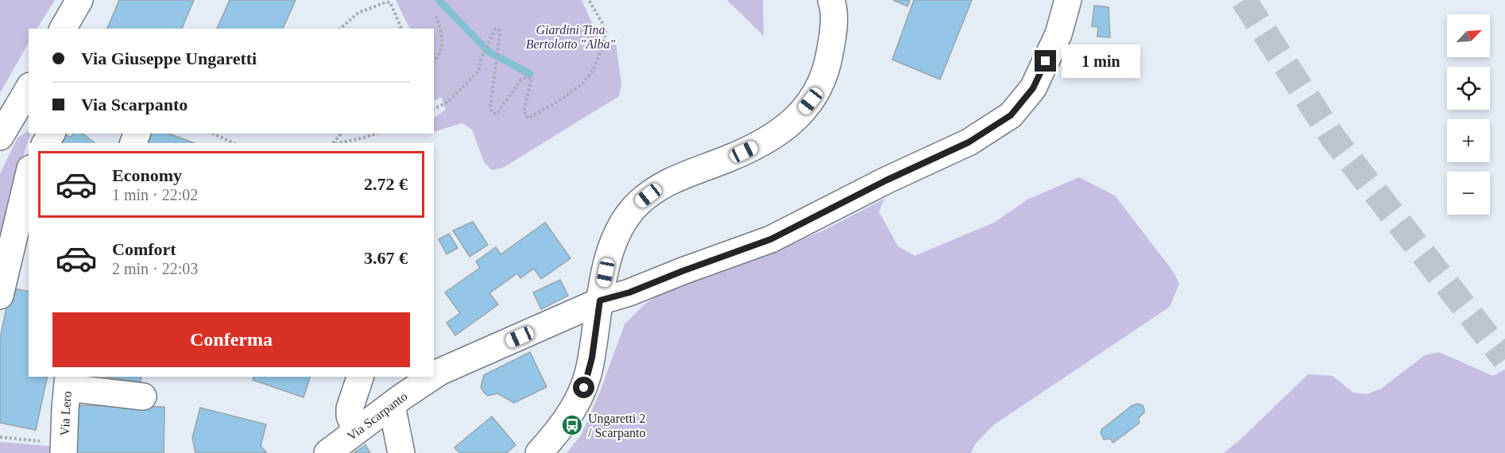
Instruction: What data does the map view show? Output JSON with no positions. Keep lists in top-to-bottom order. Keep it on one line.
{"streets":{"street":["Via Lero","Via Scarpanto"]},"parks":["Giardini Tina Bertolotto \"Alba\""],"places":{"bus stop":["Ungaretti 2 / Scarpanto"]},"north":"top right","page":{"map_buttons":["+","−"],"banner":["Via Giuseppe Ungaretti","Via Scarpanto"],"bubble":"1 min","list":[{"name":"Economy","note":"1 min · 22:02","value":"2.72 €"},{"name":"Comfort","note":"2 min · 22:03","value":"3.67 €"}],"buttons":"Conferma"}}
